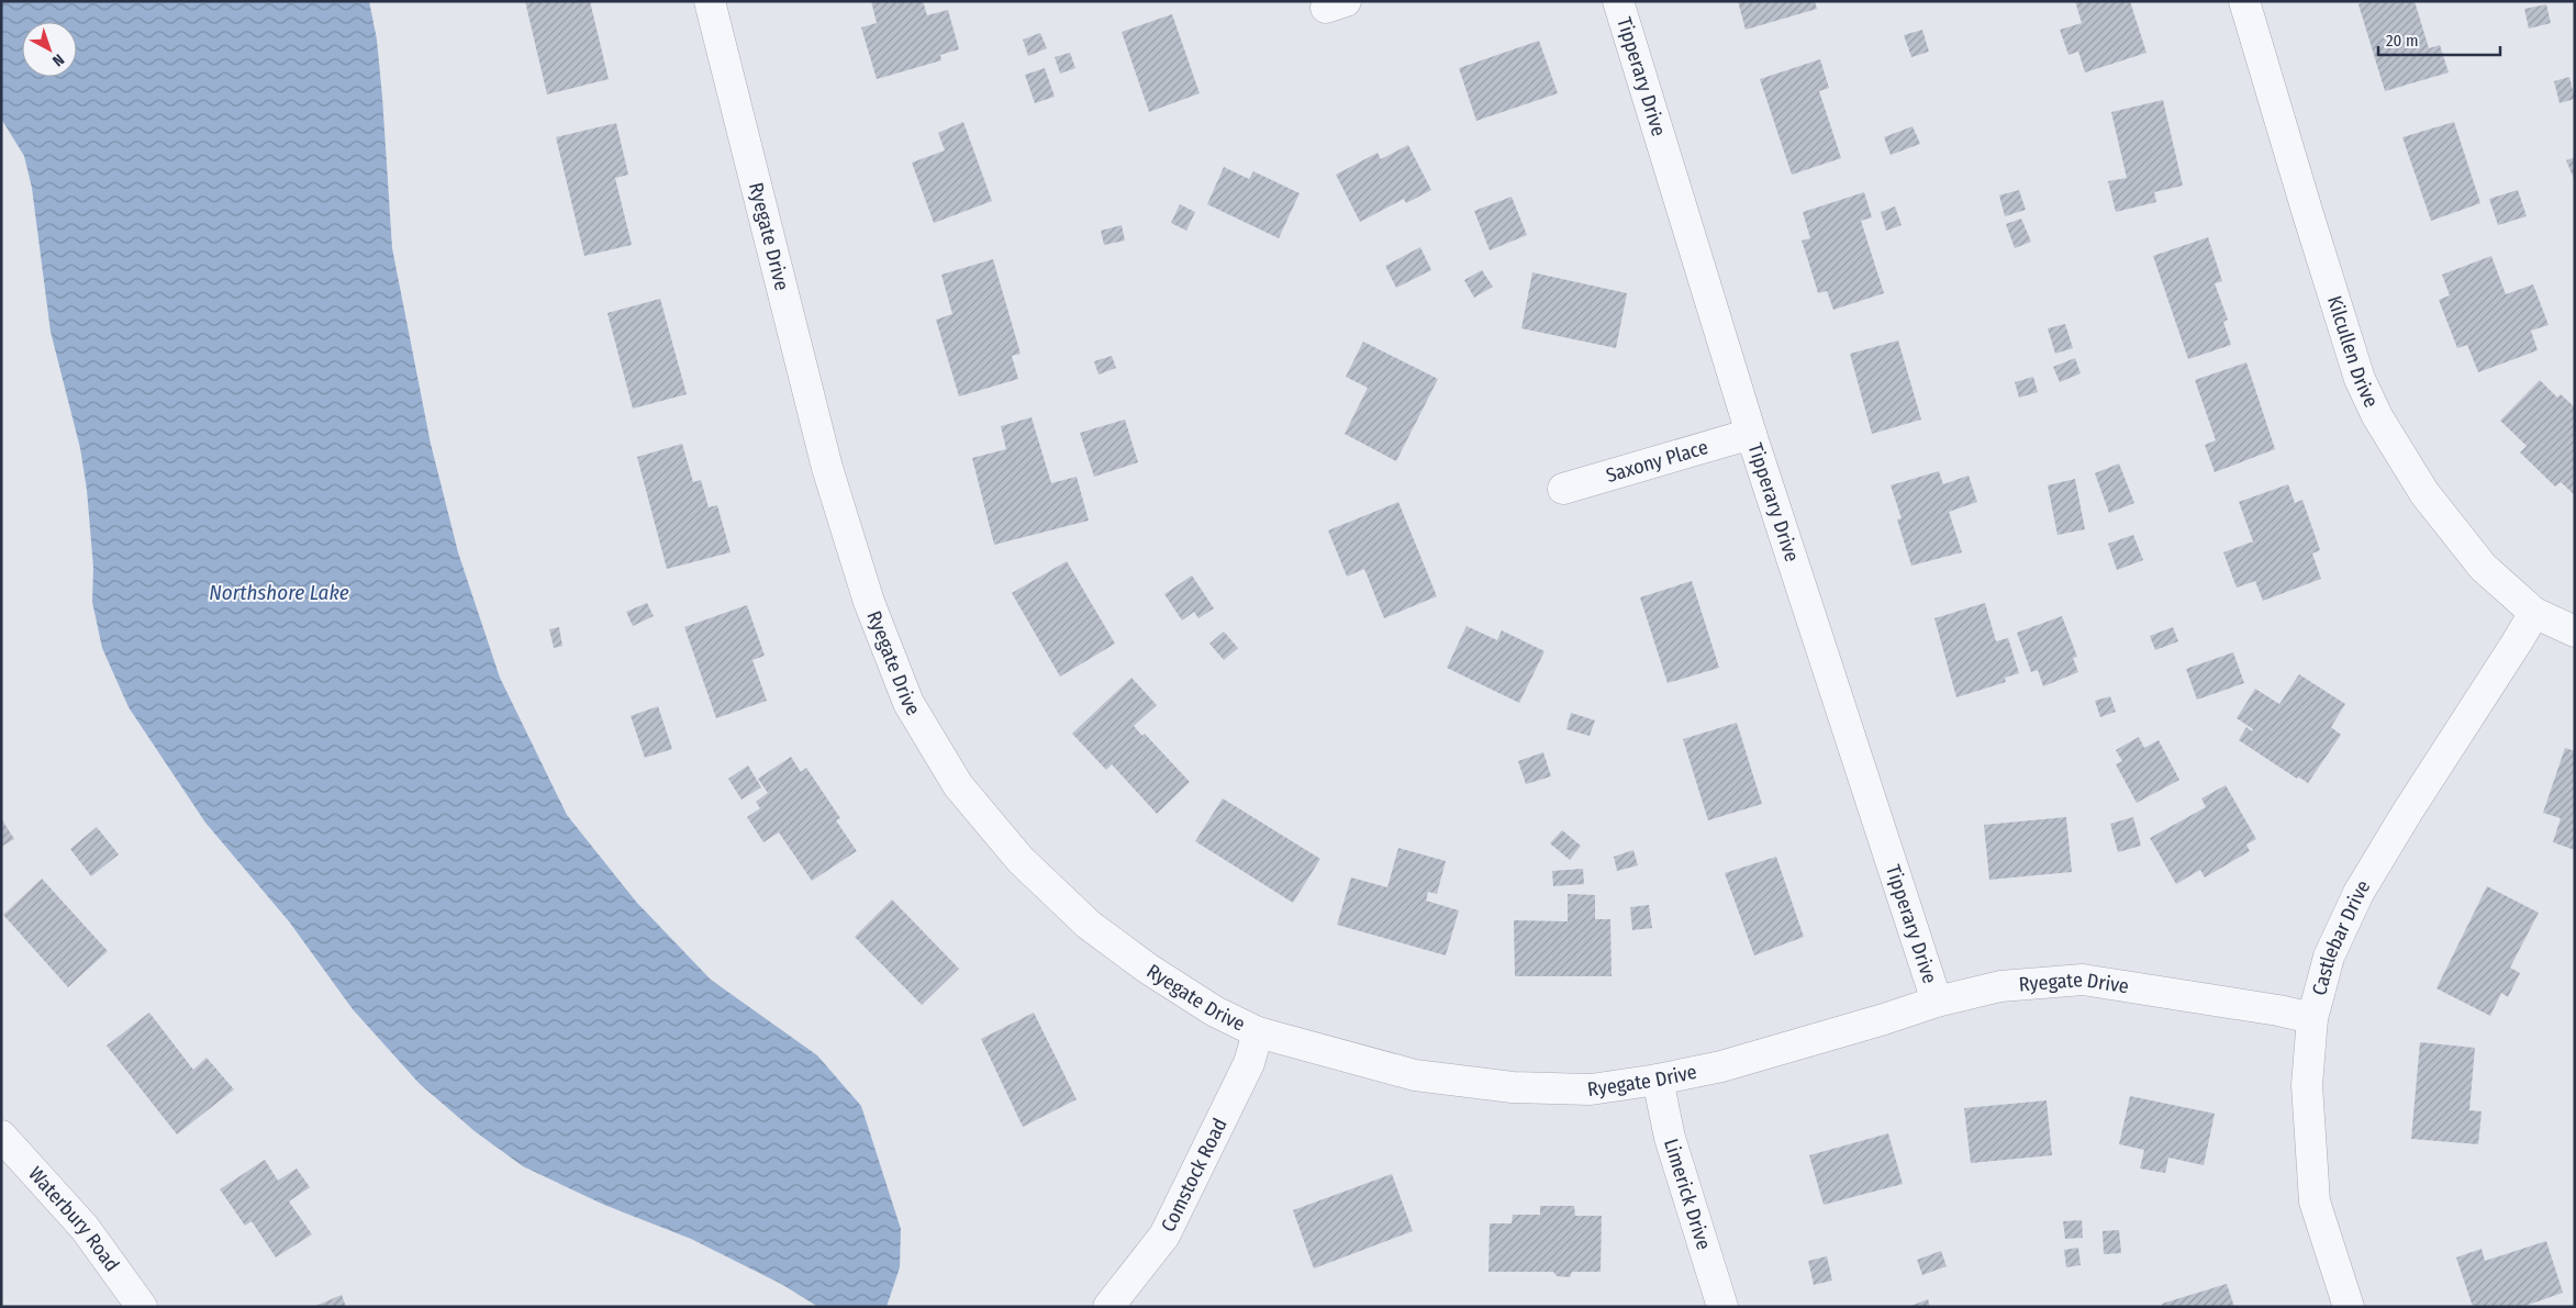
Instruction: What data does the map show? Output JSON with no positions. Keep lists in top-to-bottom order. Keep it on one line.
{"streets":{"street":["Tipperary Drive","Ryegate Drive","Kilcullen Drive","Saxony Place","Castlebar Drive","Comstock Road","Limerick Drive","Waterbury Road"]},"crossings":[["Tipperary Drive","Ryegate Drive"],["Tipperary Drive","Saxony Place"],["Ryegate Drive","Castlebar Drive"],["Ryegate Drive","Comstock Road"],["Ryegate Drive","Limerick Drive"],["Kilcullen Drive","Castlebar Drive"]],"water":["Northshore Lake"],"scale_bar":"20 m","north":"bottom right"}
